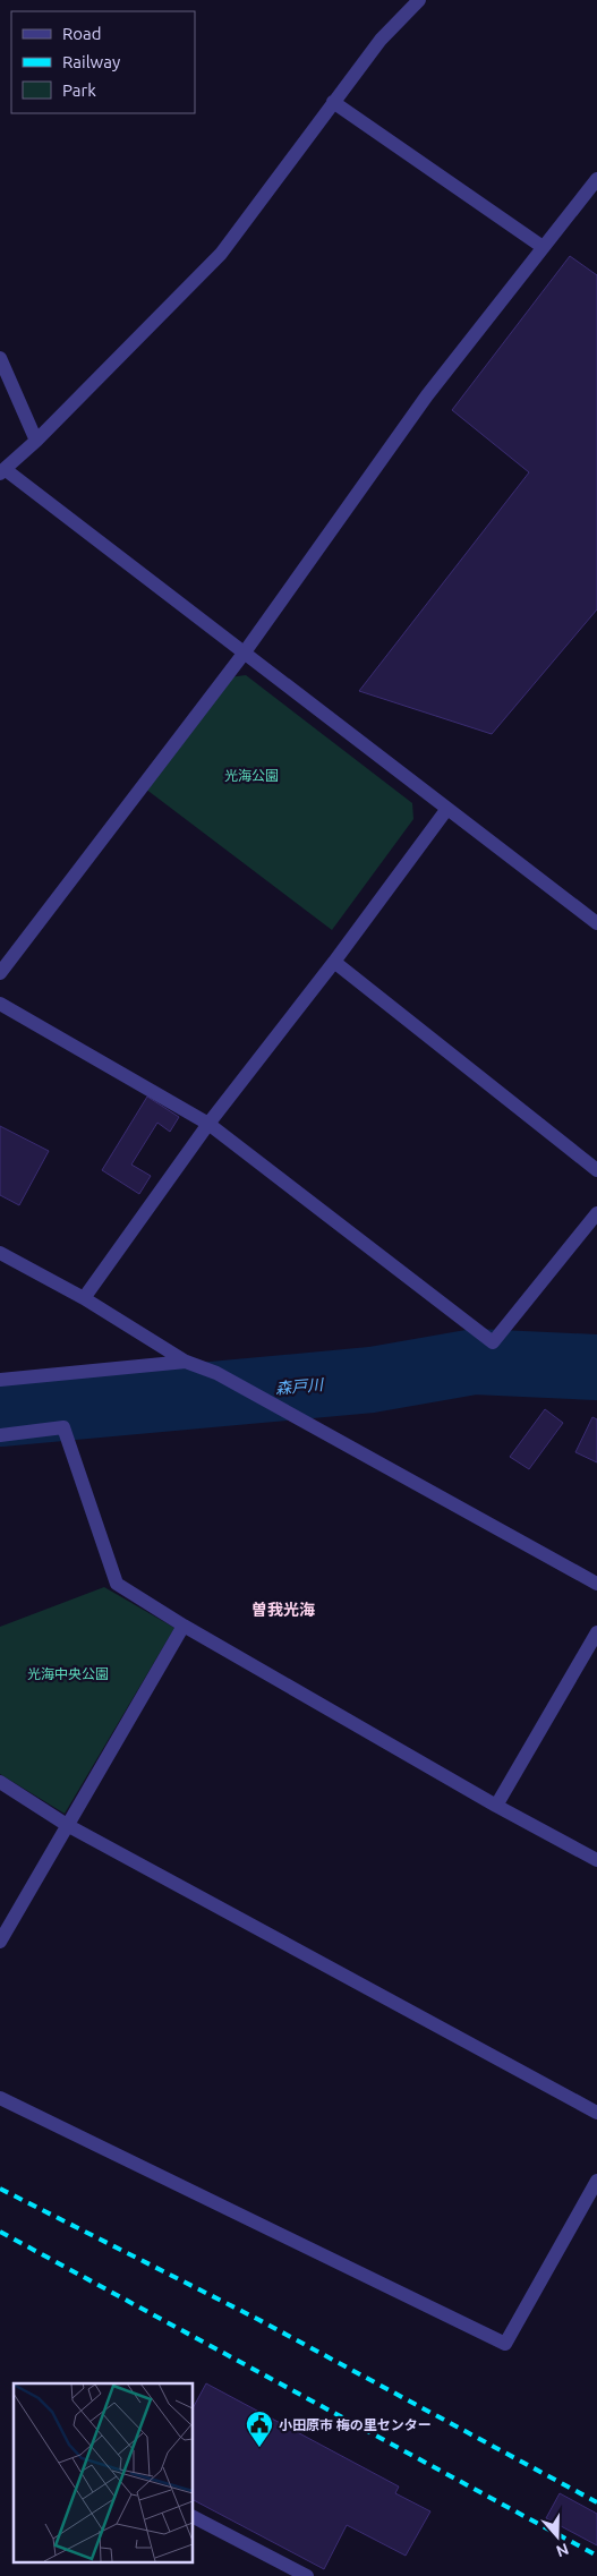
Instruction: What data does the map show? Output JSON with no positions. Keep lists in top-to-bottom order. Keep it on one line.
{"districts":["曽我光海"],"water":["森戸川"],"parks":["光海公園","光海中央公園"],"places":{"public building":["小田原市 梅の里センター"]},"legend":["Road","Railway","Park"],"north":"bottom"}
